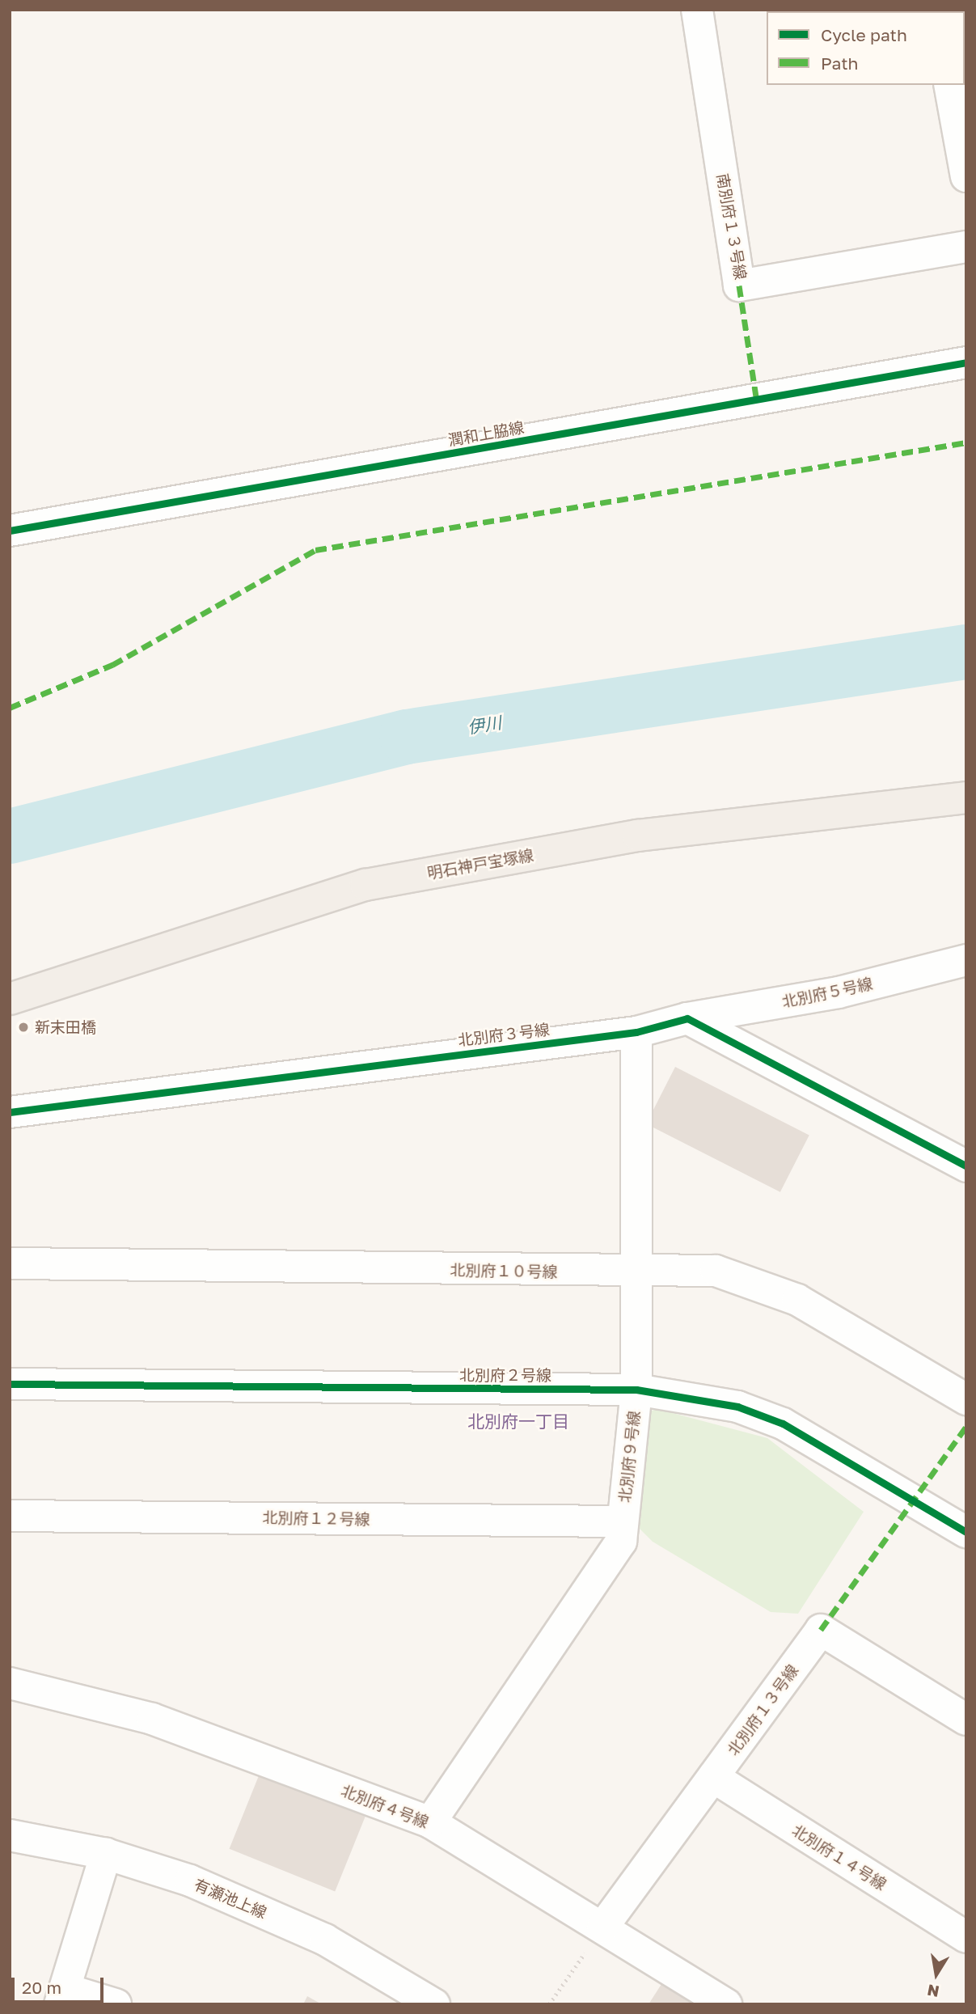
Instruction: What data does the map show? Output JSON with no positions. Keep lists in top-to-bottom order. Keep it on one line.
{"streets":{"main road":["明石神戸宝塚線"],"street":["南別府１３号線","潤和上脇線","北別府５号線","北別府３号線","北別府１０号線","北別府２号線","北別府９号線","北別府１２号線","北別府１３号線","北別府４号線","北別府１４号線","有瀬池上線"]},"crossings":[["北別府５号線","北別府３号線"],["北別府３号線","北別府９号線"],["北別府１０号線","北別府９号線"],["北別府２号線","北別府９号線"],["北別府９号線","北別府１２号線"],["北別府９号線","北別府４号線"],["北別府１３号線","北別府４号線"],["北別府１３号線","北別府１４号線"]],"districts":["北別府一丁目"],"water":["伊川"],"places":["新末田橋"],"legend":["Cycle path","Path"],"scale_bar":"20 m","north":"bottom"}
